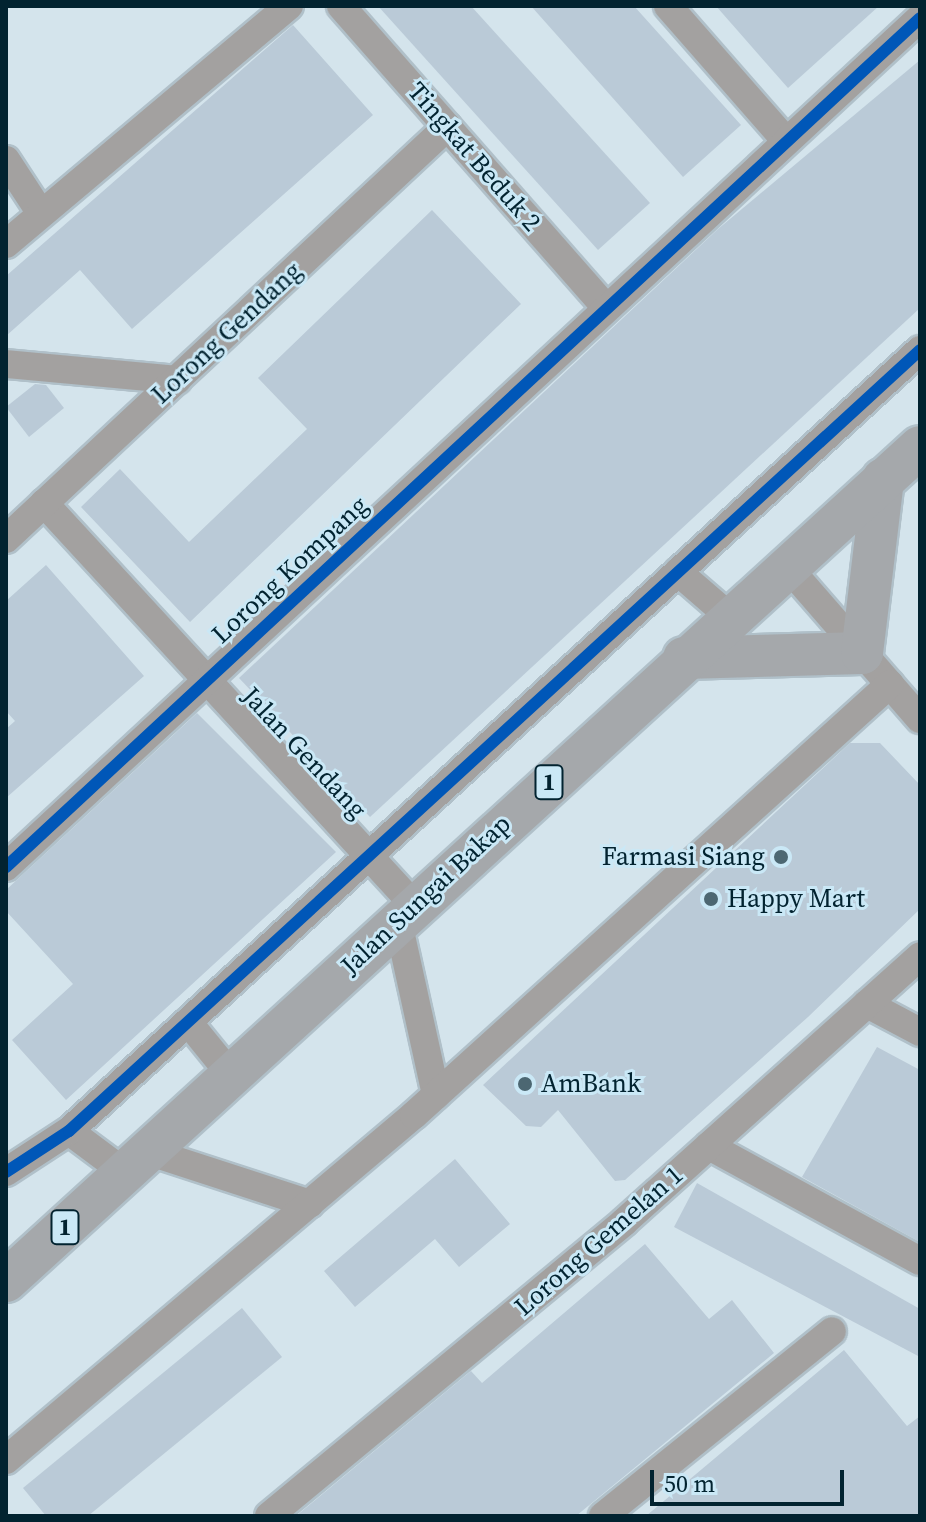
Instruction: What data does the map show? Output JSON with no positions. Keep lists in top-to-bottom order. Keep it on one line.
{"streets":{"highway":["1","Jalan Sungai Bakap"],"street":["Tingkat Beduk 2","Lorong Gendang","Lorong Kompang","Jalan Gendang","Lorong Gemelan 1"]},"crossings":[["Tingkat Beduk 2","Lorong Gendang"],["Tingkat Beduk 2","Lorong Kompang"],["Lorong Gendang","Jalan Gendang"],["Lorong Kompang","Jalan Gendang"],["Jalan Gendang","Jalan Sungai Bakap"]],"places":["Farmasi Siang","Happy Mart","AmBank"],"scale_bar":"50 m"}
